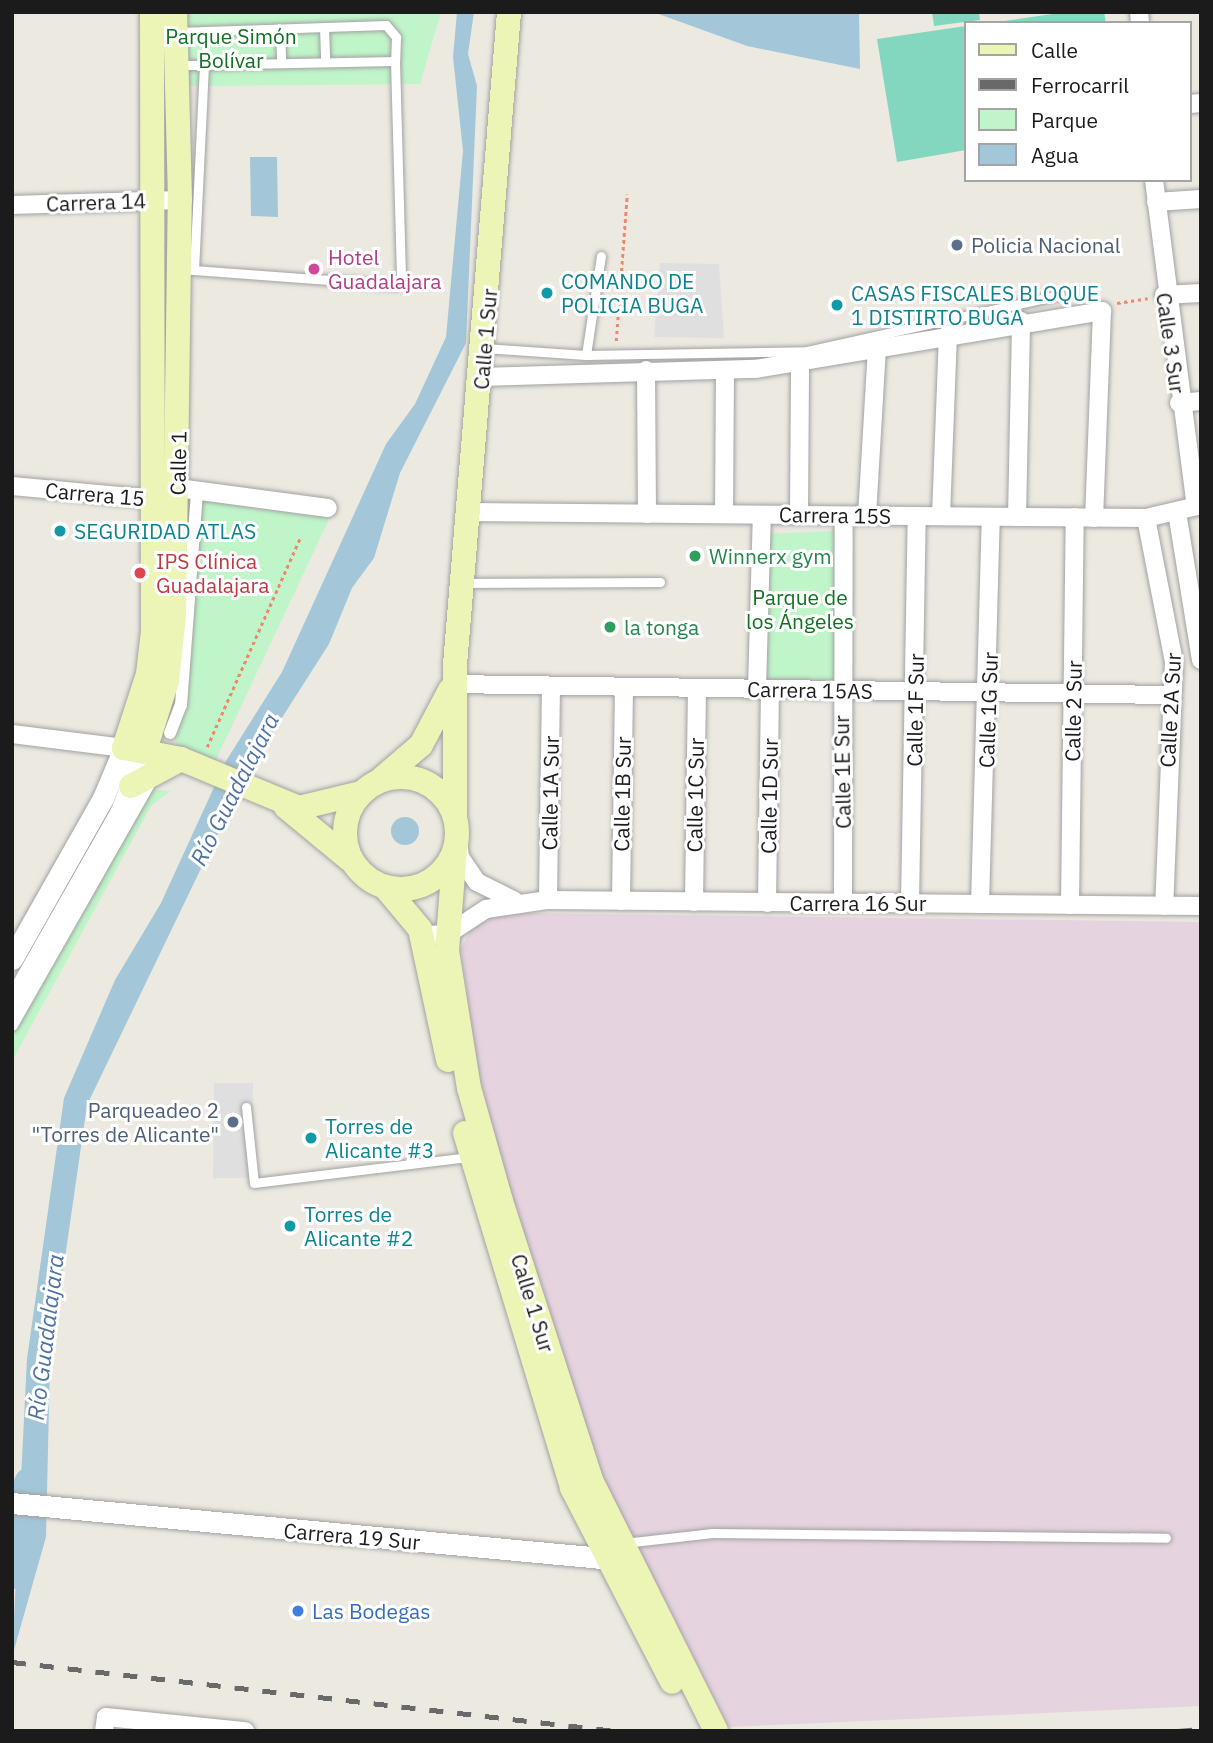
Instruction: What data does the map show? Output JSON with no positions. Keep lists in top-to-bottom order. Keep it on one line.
{"streets":{"main road":["Calle 1 Sur","Calle 1"],"street":["Carrera 14","Calle 3 Sur","Carrera 15","Carrera 15S","Carrera 15AS","Calle 1F Sur","Calle 1G Sur","Calle 2A Sur","Calle 2 Sur","Calle 1E Sur","Calle 1A Sur","Calle 1B Sur","Calle 1C Sur","Calle 1D Sur","Carrera 16 Sur","Carrera 19 Sur"]},"crossings":[["Carrera 14","Calle 1"],["Calle 1 Sur","Carrera 15S"],["Calle 1 Sur","Carrera 15AS"],["Calle 1 Sur","Carrera 16 Sur"],["Calle 1 Sur","Carrera 19 Sur"],["Calle 3 Sur","Carrera 15S"],["Calle 1","Carrera 15"],["Carrera 15S","Calle 1F Sur"],["Carrera 15S","Calle 1G Sur"],["Carrera 15S","Calle 2A Sur"],["Carrera 15S","Calle 2 Sur"],["Carrera 15S","Calle 1E Sur"],["Carrera 15AS","Calle 1F Sur"],["Carrera 15AS","Calle 1G Sur"],["Carrera 15AS","Calle 2A Sur"],["Carrera 15AS","Calle 2 Sur"],["Carrera 15AS","Calle 1E Sur"],["Carrera 15AS","Calle 1A Sur"],["Carrera 15AS","Calle 1B Sur"],["Carrera 15AS","Calle 1C Sur"],["Carrera 15AS","Calle 1D Sur"],["Calle 1F Sur","Carrera 16 Sur"],["Calle 1G Sur","Carrera 16 Sur"],["Calle 2A Sur","Carrera 16 Sur"],["Calle 2 Sur","Carrera 16 Sur"],["Calle 1E Sur","Carrera 16 Sur"],["Calle 1A Sur","Carrera 16 Sur"],["Calle 1B Sur","Carrera 16 Sur"],["Calle 1C Sur","Carrera 16 Sur"],["Calle 1D Sur","Carrera 16 Sur"]],"water":["Río Guadalajara"],"parks":["Parque Simón Bolívar","Parque de los Ángeles"],"places":["Policia Nacional","Hotel Guadalajara","COMANDO DE POLICIA BUGA","CASAS FISCALES BLOQUE 1 DISTIRTO BUGA","SEGURIDAD ATLAS","Winnerx gym","IPS Clínica Guadalajara","la tonga","Parqueadeo 2 \"Torres de Alicante\"","Torres de Alicante #3","Torres de Alicante #2","Las Bodegas"],"legend":["Calle","Ferrocarril","Parque","Agua"]}
